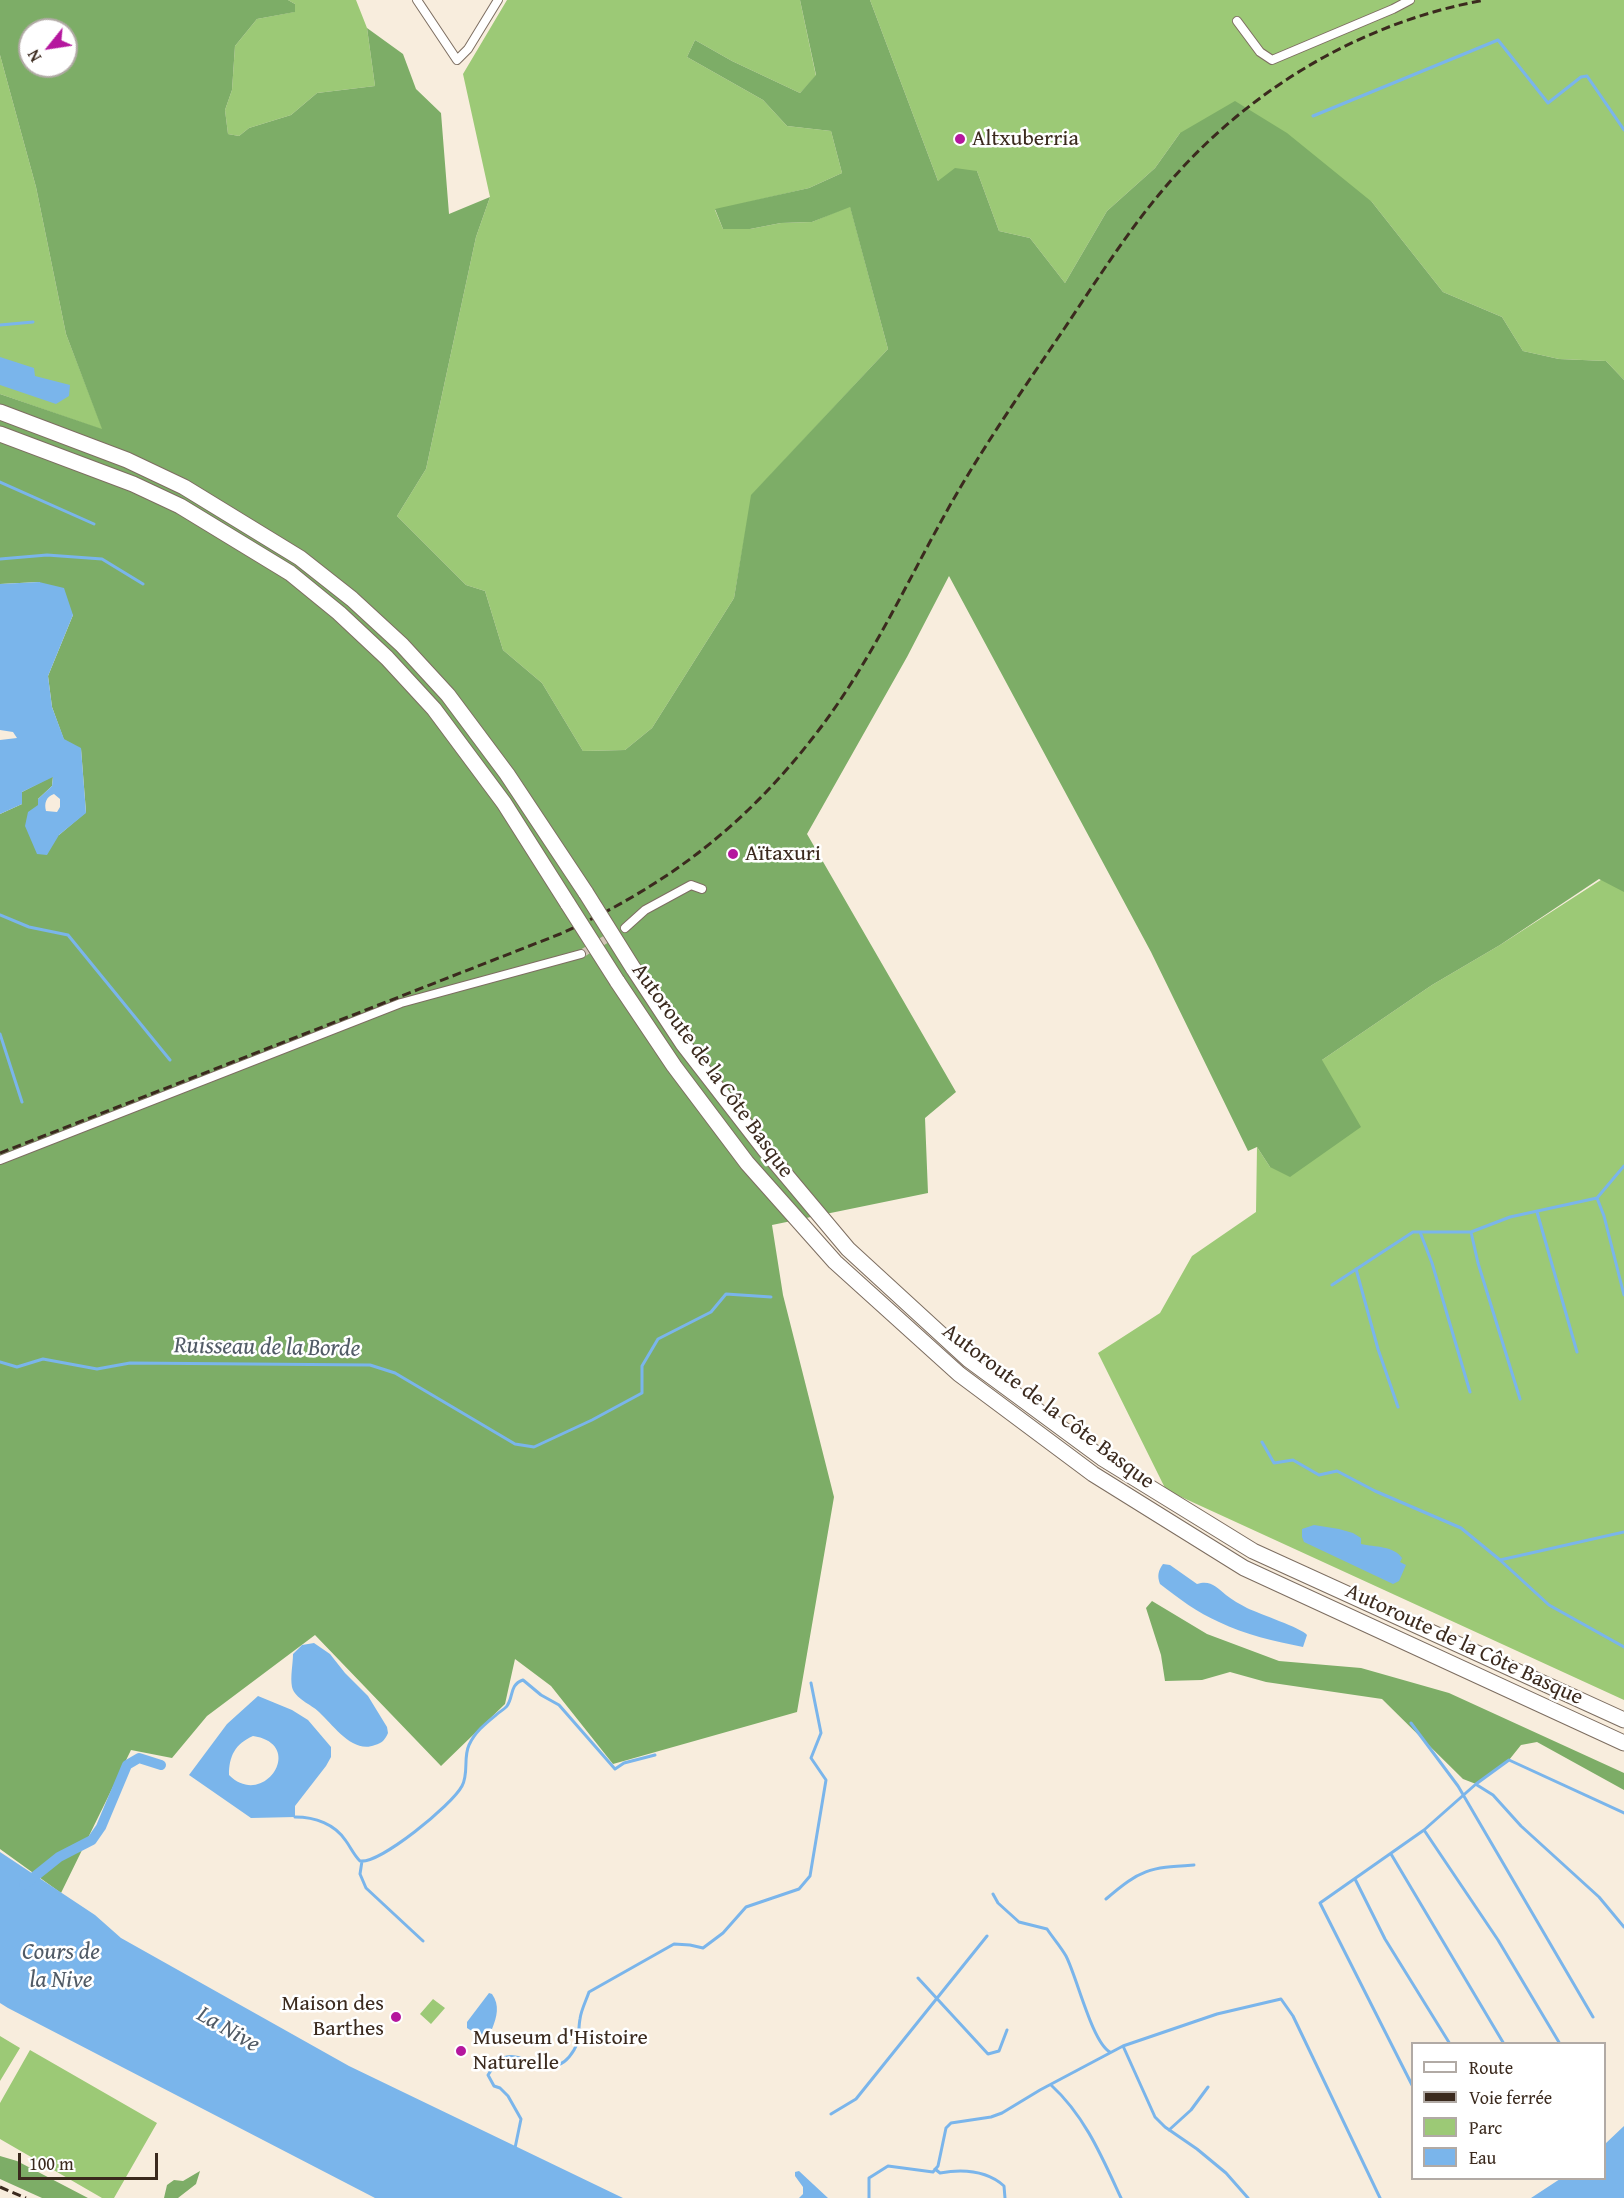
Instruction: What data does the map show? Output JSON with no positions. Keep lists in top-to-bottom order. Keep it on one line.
{"streets":{"highway":["Autoroute de la Côte Basque"]},"water":["Ruisseau de la Borde","Cours de la Nive","La Nive"],"places":["Altxuberria","Aïtaxuri","Maison des Barthes","Museum d'Histoire Naturelle"],"legend":["Route","Voie ferrée","Parc","Eau"],"scale_bar":"100 m","north":"bottom left"}
